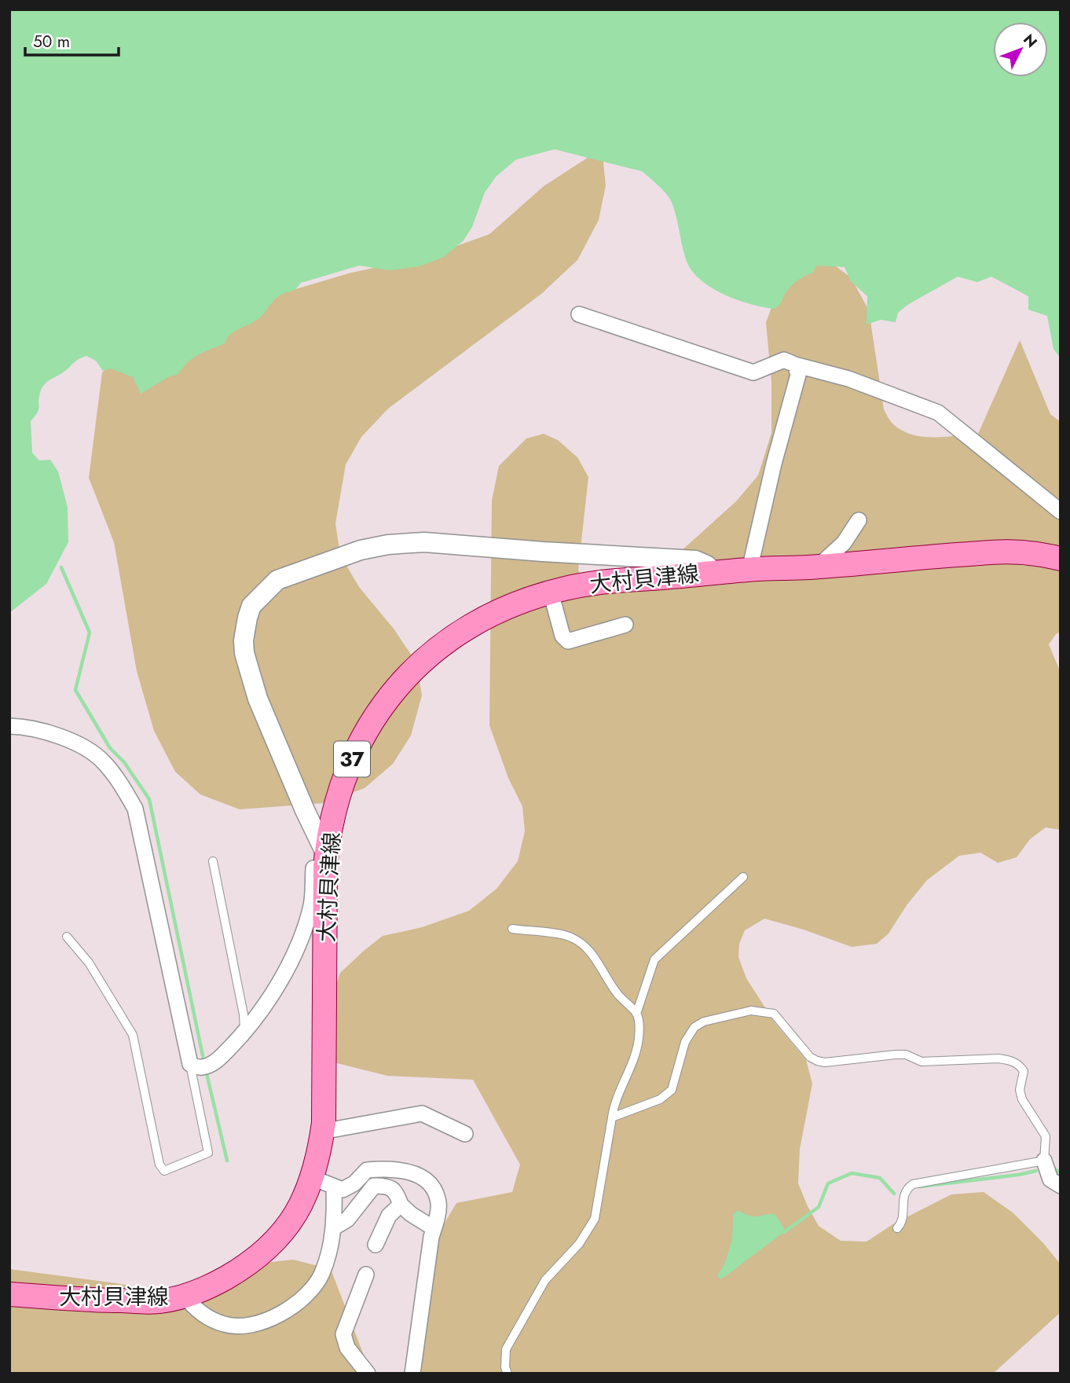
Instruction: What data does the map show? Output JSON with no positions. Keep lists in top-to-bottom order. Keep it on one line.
{"streets":{"main road":["大村貝津線","37"]},"scale_bar":"50 m","north":"top right"}
